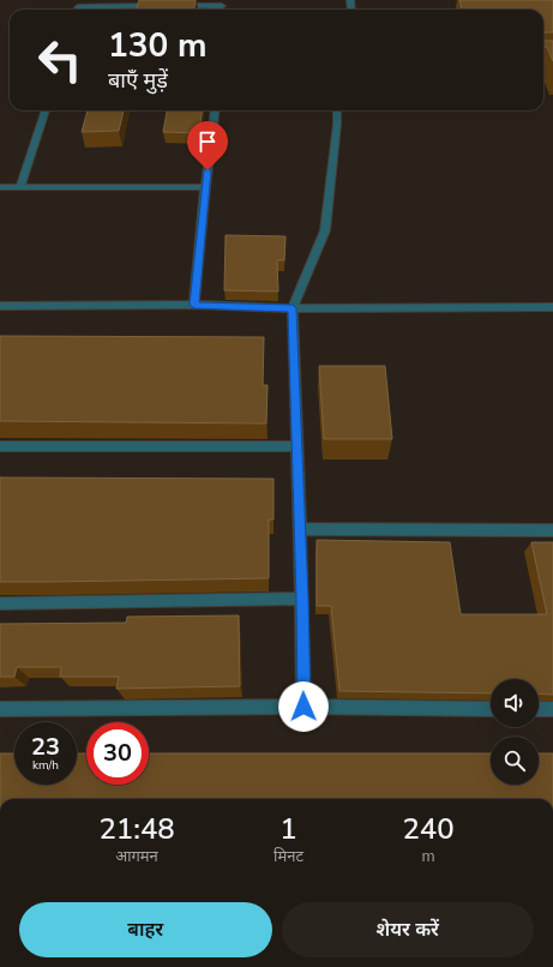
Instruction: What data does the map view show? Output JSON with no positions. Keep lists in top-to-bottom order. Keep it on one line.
{"page":{"turn":["130 m","बाएँ मुड़ें"],"speed":"23 km/h","limit":"30","eta":["21:48","आगमन","1","मिनट","240","m"],"buttons":["बाहर","शेयर करें"]}}
